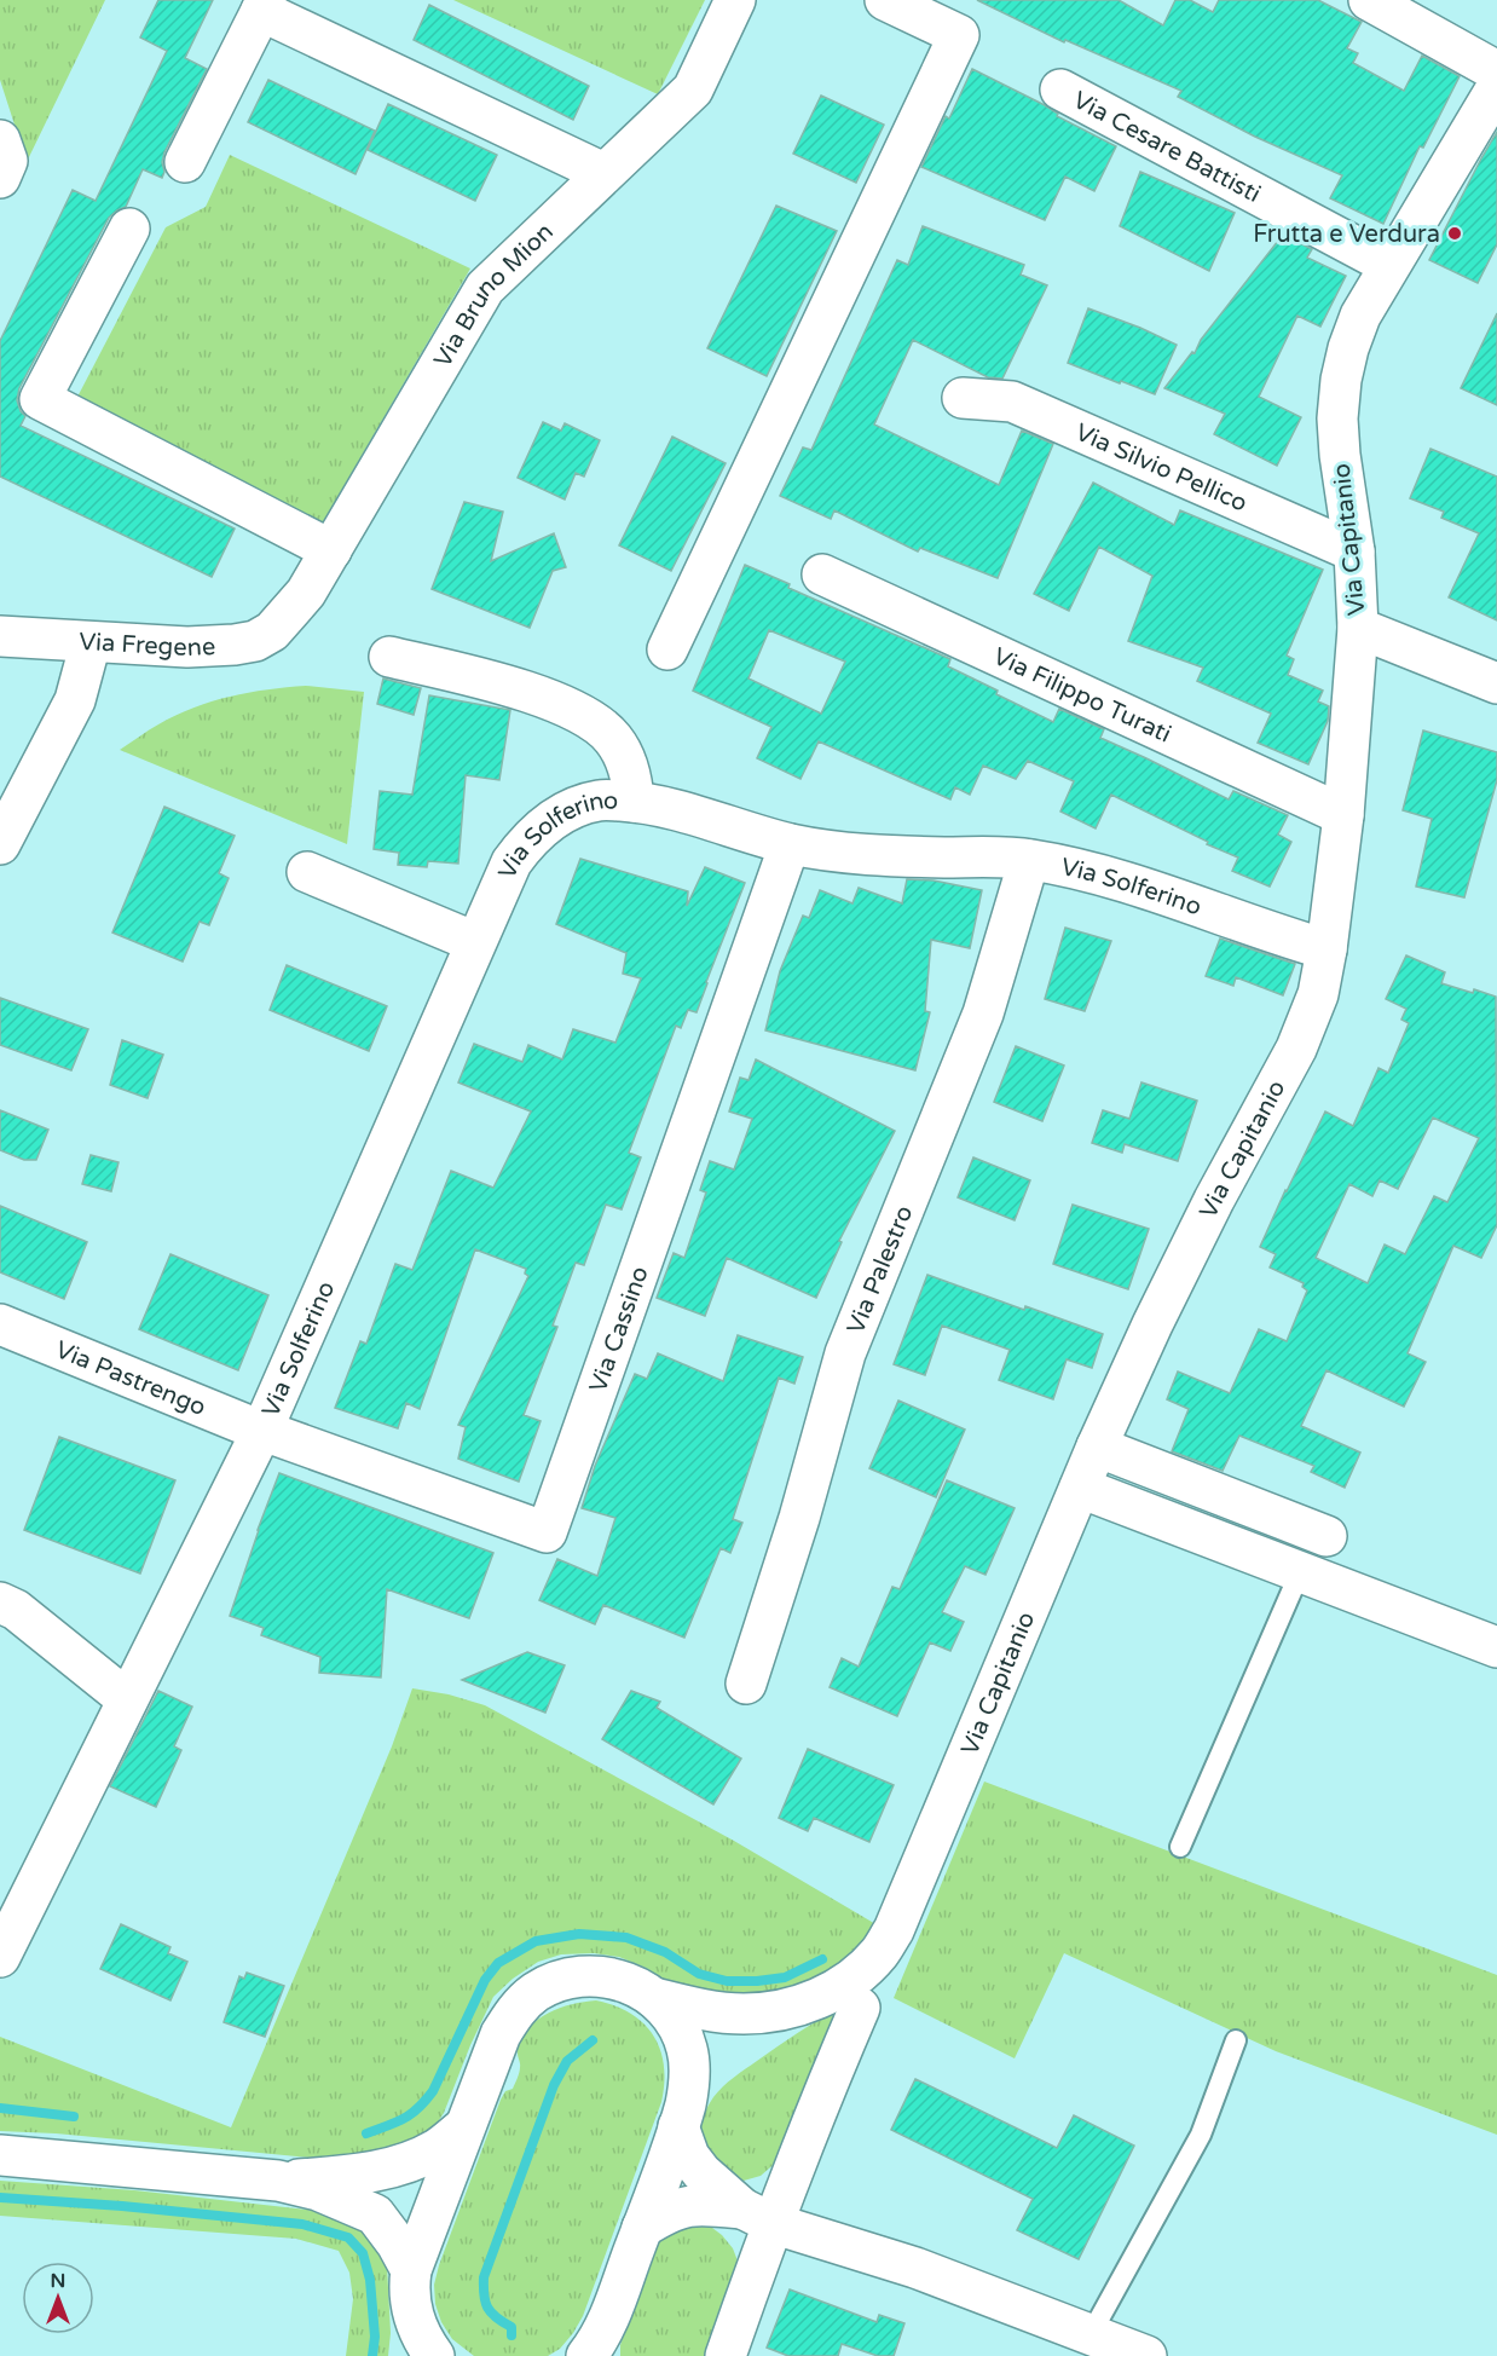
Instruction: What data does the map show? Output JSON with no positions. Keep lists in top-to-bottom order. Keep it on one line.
{"streets":{"street":["Via Cesare Battisti","Via Bruno Mion","Via Silvio Pellico","Via Capitanio","Via Fregene","Via Filippo Turati","Via Solferino","Via Palestro","Via Cassino","Via Pastrengo"]},"crossings":[["Via Cesare Battisti","Via Capitanio"],["Via Bruno Mion","Via Fregene"],["Via Silvio Pellico","Via Capitanio"],["Via Capitanio","Via Filippo Turati"],["Via Capitanio","Via Solferino"],["Via Solferino","Via Palestro"],["Via Solferino","Via Cassino"],["Via Solferino","Via Pastrengo"],["Via Cassino","Via Pastrengo"]],"places":["Frutta e Verdura"],"north":"top"}
